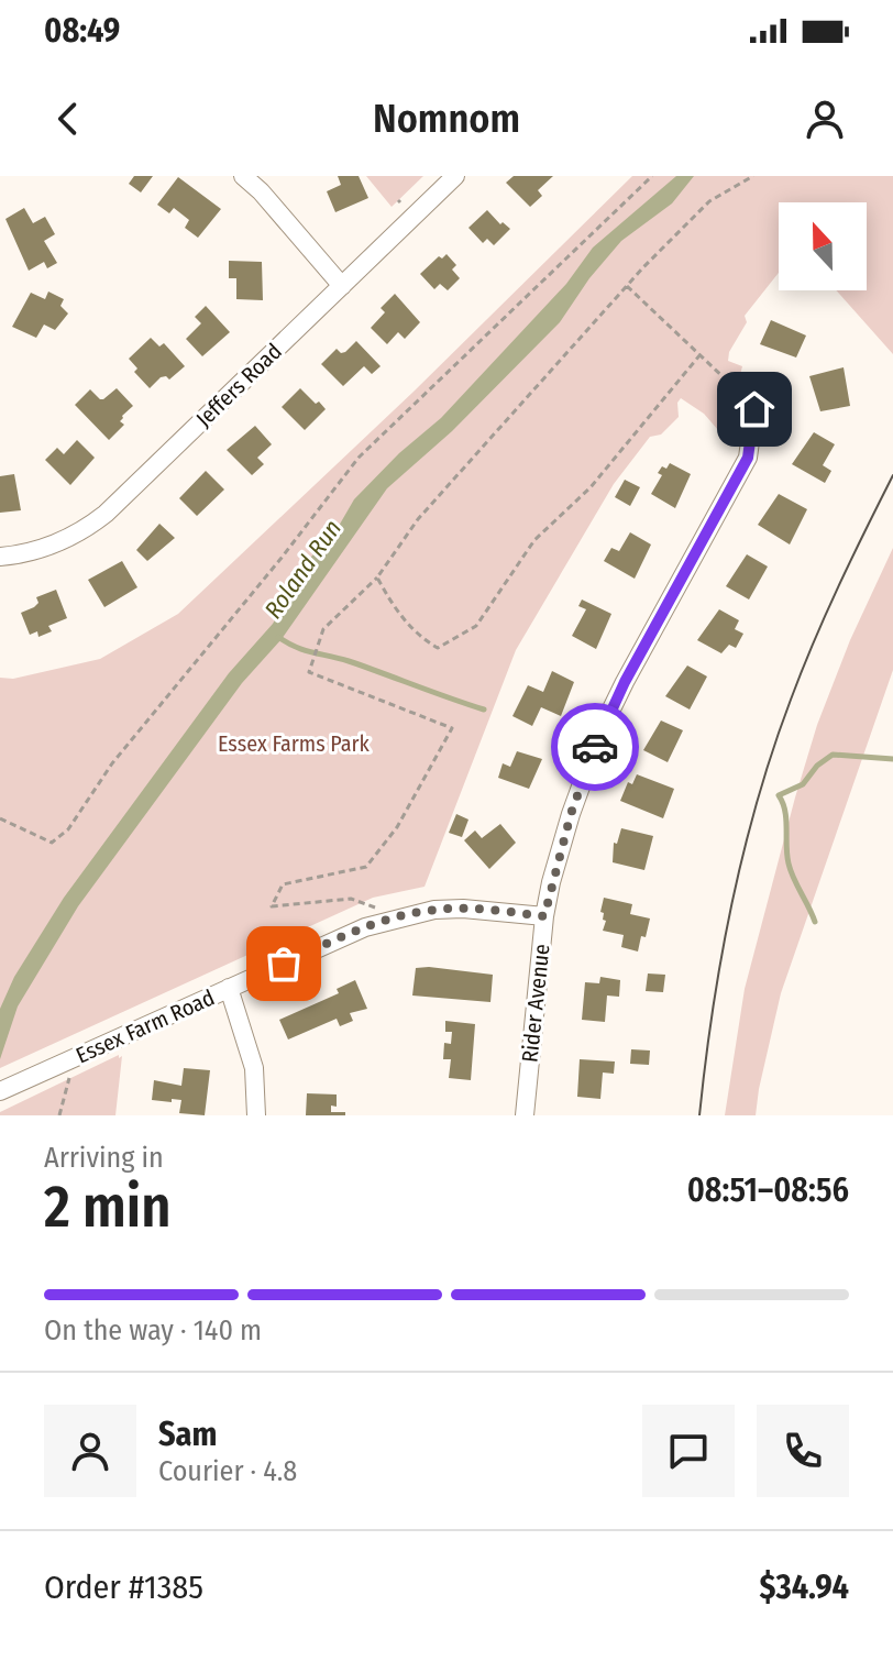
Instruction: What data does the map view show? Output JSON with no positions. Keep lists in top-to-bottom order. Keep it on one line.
{"streets":{"street":["Jeffers Road","Rider Avenue","Essex Farm Road"]},"crossings":[["Rider Avenue","Essex Farm Road"]],"water":["Roland Run"],"parks":["Essex Farms Park"],"north":"top","page":{"status":"08:49","header":"Nomnom","heading":["2 min","Arriving in","08:51–08:56"],"panel":["Sam","Courier · 4.8","Order #1385","$34.94"],"bar":"On the way · 140 m"}}
